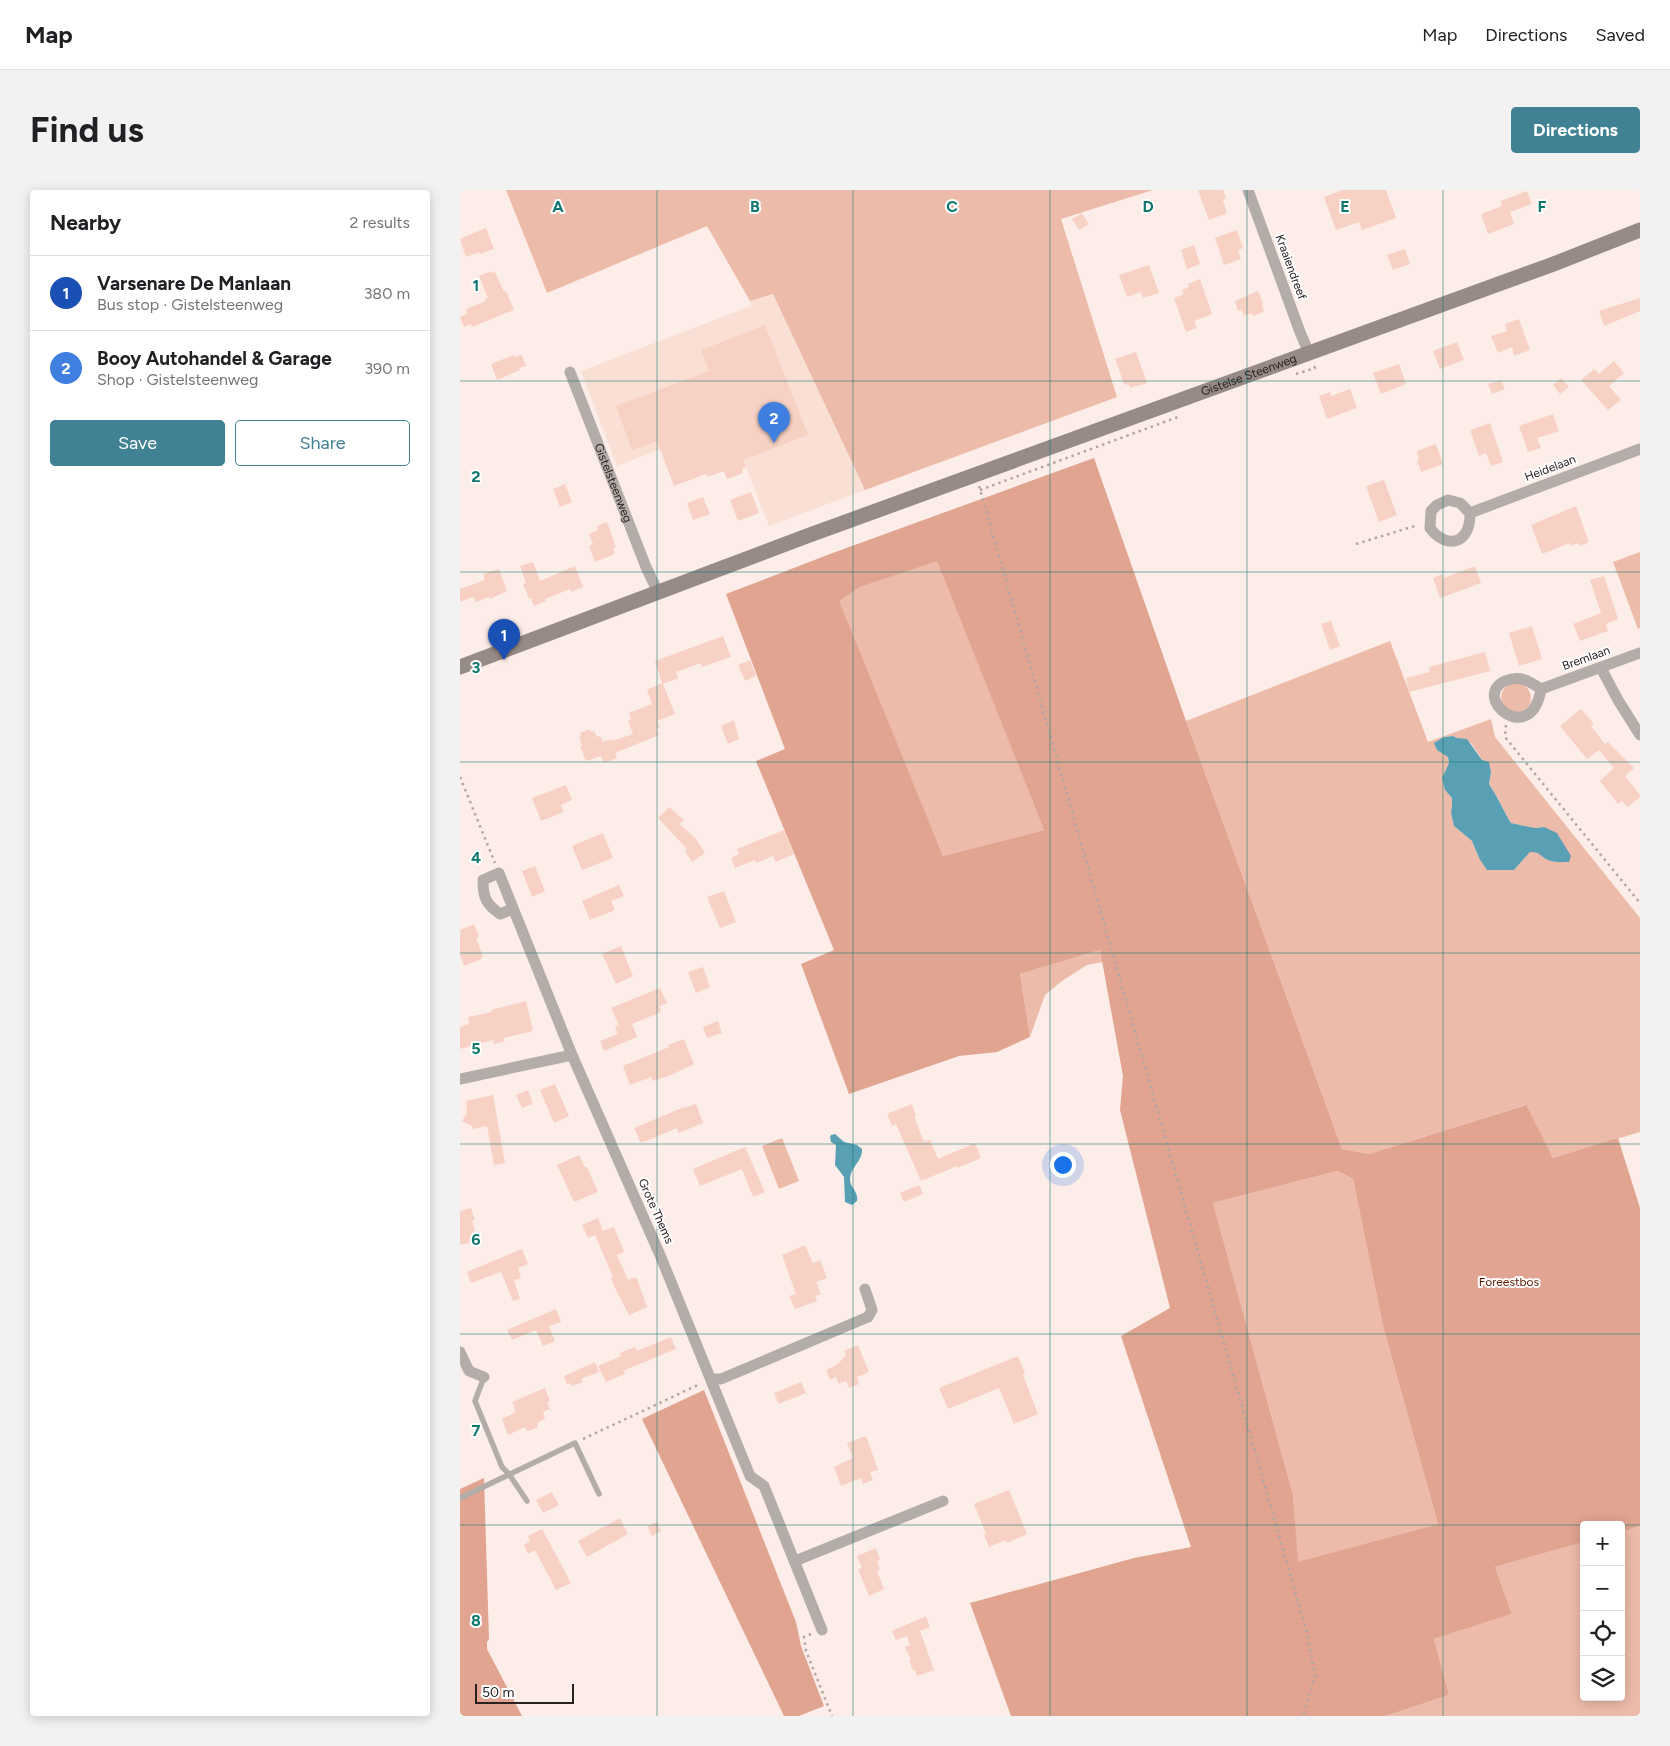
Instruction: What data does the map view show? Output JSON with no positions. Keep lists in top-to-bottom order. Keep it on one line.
{"streets":{"main road":["Gistelse Steenweg"],"street":["Kraaiendreef","Heidelaan","Gistelsteenweg","Bremlaan","Grote Thems"]},"crossings":[["Kraaiendreef","Gistelse Steenweg"],["Gistelse Steenweg","Gistelsteenweg"]],"parks":["Foreestbos"],"scale_bar":"50 m","page":{"header":"Map","nav":["Map","Directions","Saved"],"buttons":["Directions",["Save","Share"]],"title":"Find us","heading":["Nearby","2 results"],"list":[{"mark":"1","name":"Varsenare De Manlaan","note":"Bus stop · Gistelsteenweg","value":"380 m"},{"mark":"2","name":"Booy Autohandel & Garage","note":"Shop · Gistelsteenweg","value":"390 m"}],"pins":["2","1"],"map_buttons":["+","−"],"scale":"50 m"},"grid":{"columns":["A","B","C","D","E","F"],"rows":["1","2","3","4","5","6","7","8"]}}
